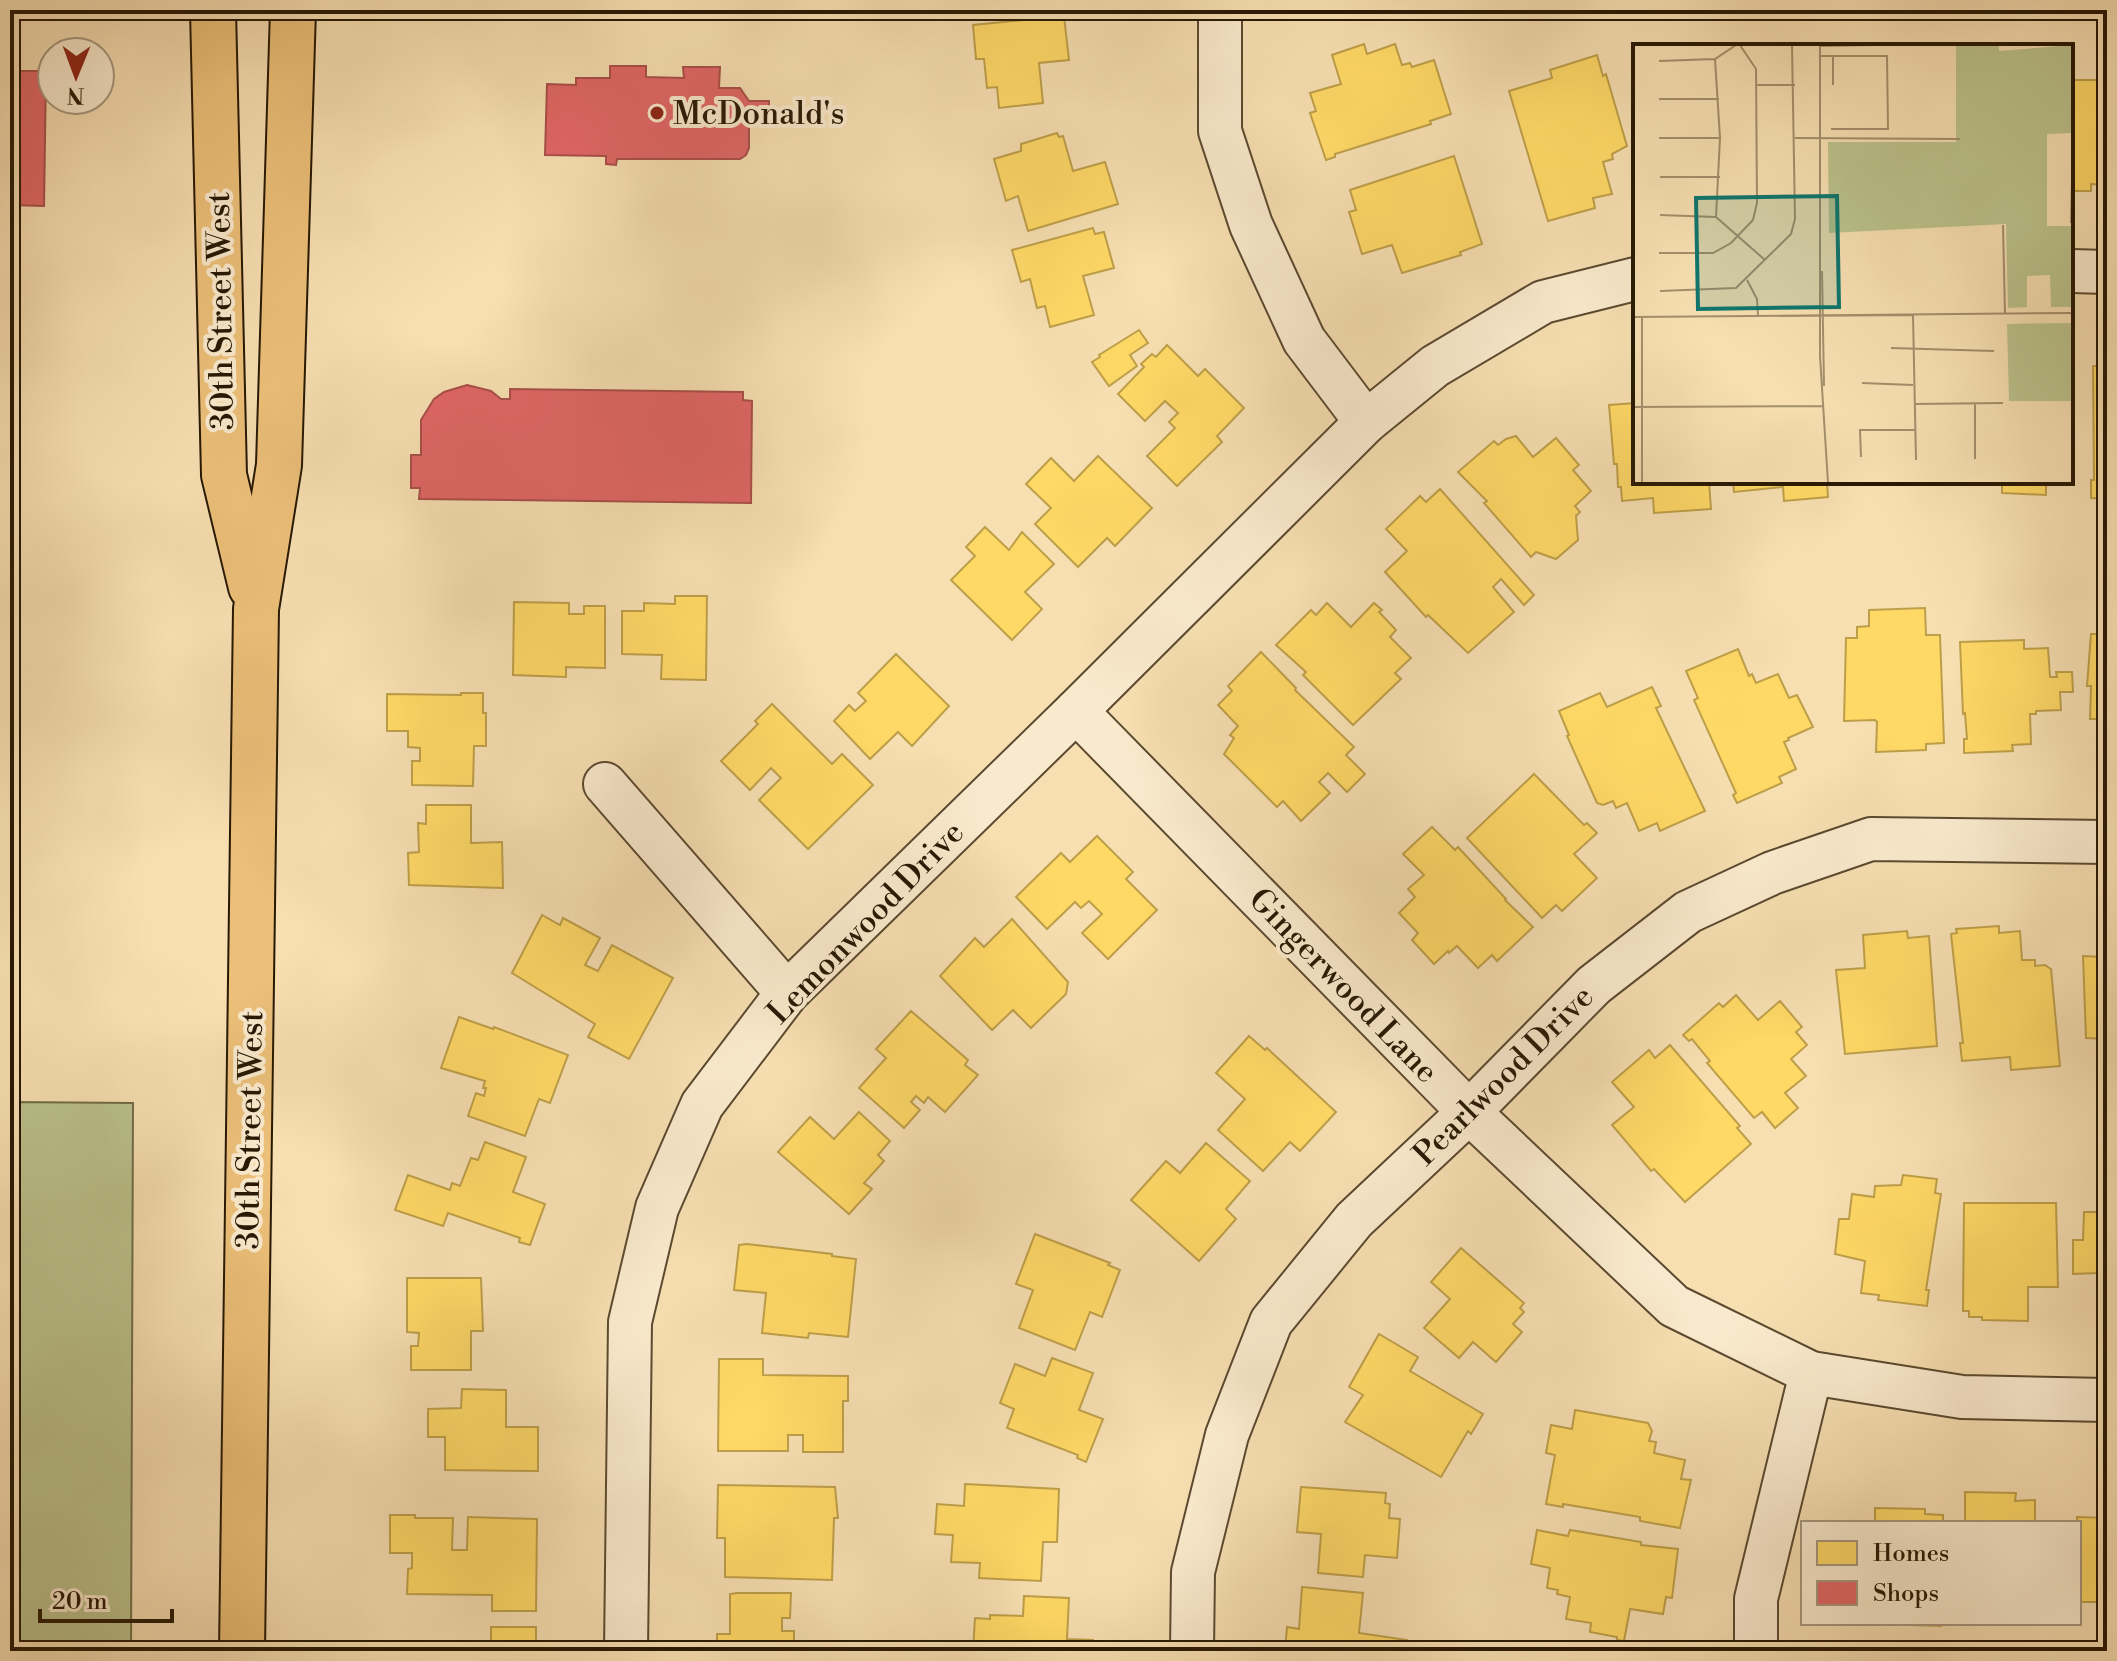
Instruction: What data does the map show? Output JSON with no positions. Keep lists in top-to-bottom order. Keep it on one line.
{"streets":{"main road":["30th Street West"],"street":["Lemonwood Drive","Gingerwood Lane","Pearlwood Drive"]},"crossings":[["Lemonwood Drive","Gingerwood Lane"],["Gingerwood Lane","Pearlwood Drive"]],"places":["McDonald's"],"legend":["Homes","Shops"],"scale_bar":"20 m","north":"bottom"}
